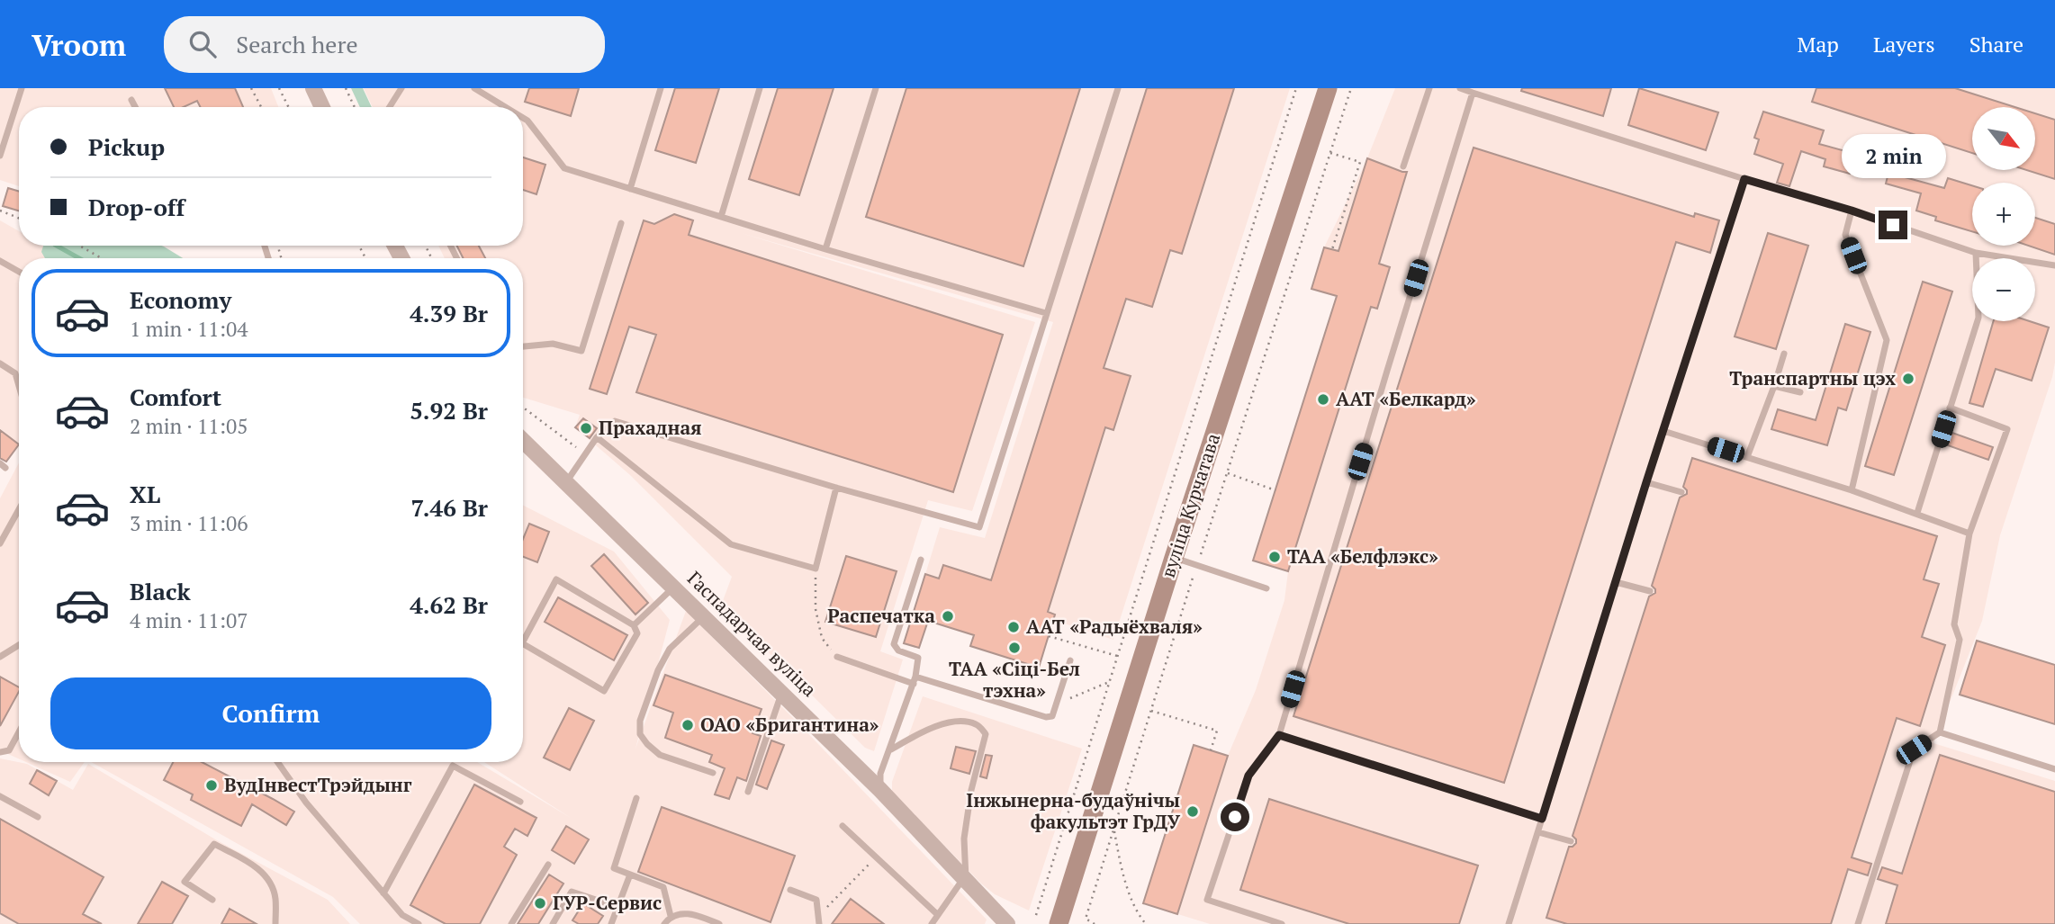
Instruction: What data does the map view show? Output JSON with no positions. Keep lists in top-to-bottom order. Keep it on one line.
{"streets":{"main road":["вуліца Курчатава"],"street":["Гаспадарчая вуліца"]},"places":["Транспартны цэх","ААТ «Белкард»","Прахадная","ТАА «Белфлэкс»","Распечатка","ААТ «Радыёхваля»","ТАА «Сіці-Бел тэхна»","ОАО «Бригантина»","ВудІнвестТрэйдынг","Інжынерна-будаўнічы факультэт ГрДУ","ГУР-Сервис"],"north":"bottom right","page":{"header":"Vroom","search":"Search here","nav":["Map","Layers","Share"],"map_buttons":["+","−"],"banner":["Pickup","Drop-off"],"bubble":"2 min","list":[{"name":"Economy","note":"1 min · 11:04","value":"4.39 Br"},{"name":"Comfort","note":"2 min · 11:05","value":"5.92 Br"},{"name":"XL","note":"3 min · 11:06","value":"7.46 Br"},{"name":"Black","note":"4 min · 11:07","value":"4.62 Br"}],"buttons":"Confirm"}}
